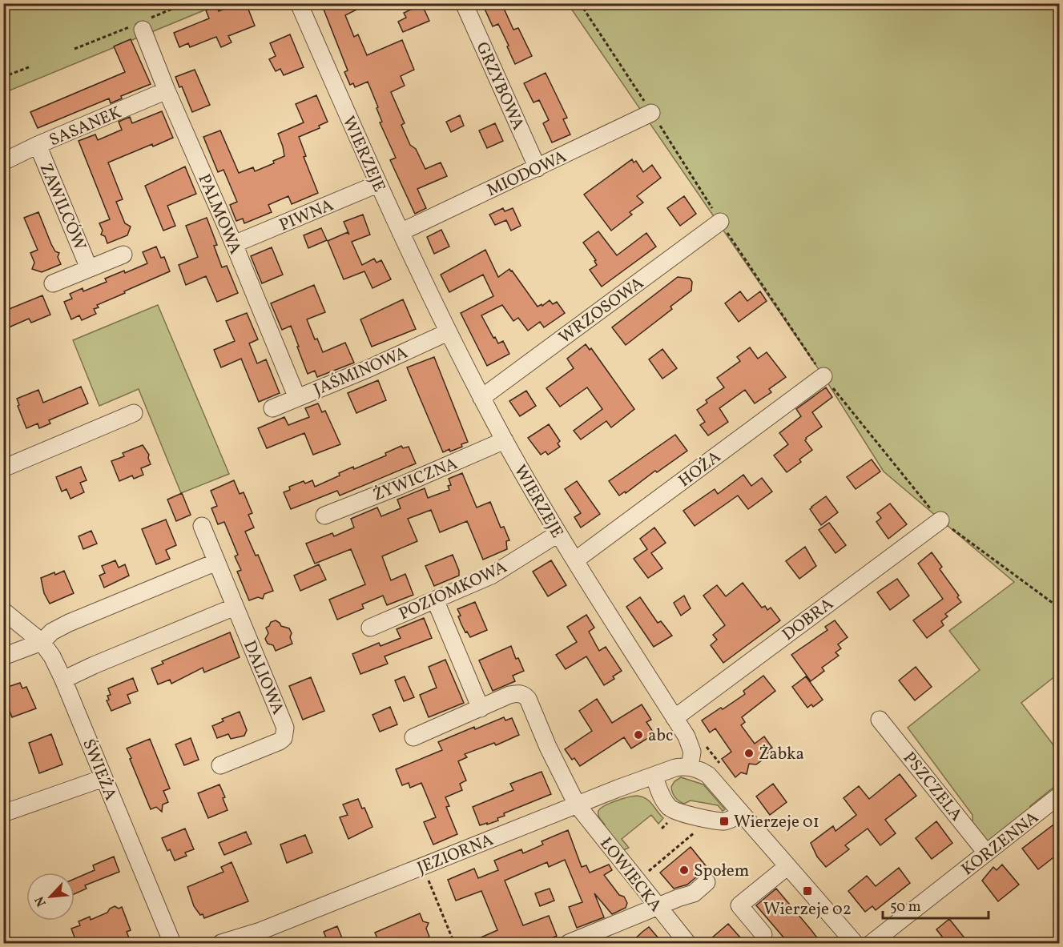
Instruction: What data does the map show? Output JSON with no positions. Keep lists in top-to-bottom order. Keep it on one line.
{"streets":{"street":["GRZYBOWA","SASANEK","WIERZEJE","MIODOWA","ZAWILCÓW","PALMOWA","PIWNA","WRZOSOWA","JAŚMINOWA","HOŻA","ŻYWICZNA","POZIOMKOWA","DOBRA","DALIOWA","ŚWIEŻA","PSZCZELA","KORZENNA","JEZIORNA","ŁOWIECKA"]},"crossings":[["GRZYBOWA","MIODOWA"],["SASANEK","ZAWILCÓW"],["SASANEK","PALMOWA"],["WIERZEJE","MIODOWA"],["WIERZEJE","PIWNA"],["WIERZEJE","WRZOSOWA"],["WIERZEJE","JAŚMINOWA"],["WIERZEJE","HOŻA"],["WIERZEJE","ŻYWICZNA"],["WIERZEJE","POZIOMKOWA"],["WIERZEJE","DOBRA"],["WIERZEJE","JEZIORNA"],["PALMOWA","PIWNA"],["PALMOWA","JAŚMINOWA"],["PSZCZELA","KORZENNA"],["JEZIORNA","ŁOWIECKA"]],"places":{"other":["abc","Żabka","Społem"],"transit":["Wierzeje 01","Wierzeje 02"]},"scale_bar":"50 m","north":"bottom left"}
